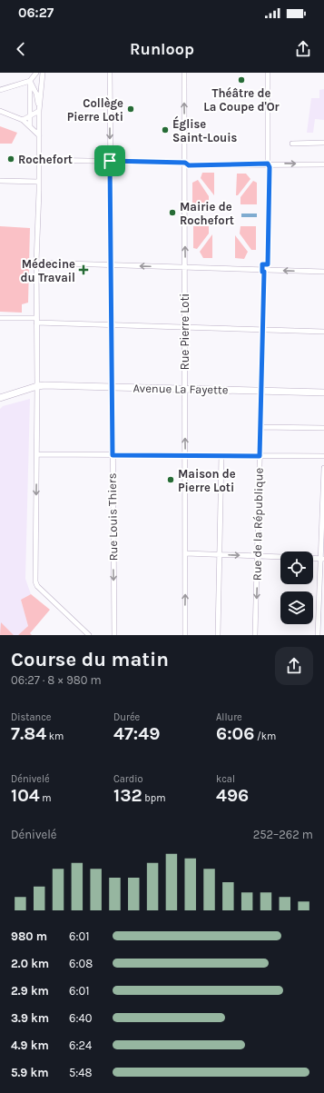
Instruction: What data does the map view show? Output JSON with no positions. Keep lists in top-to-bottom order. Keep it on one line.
{"streets":{"street":["Rue Pierre Loti","Avenue La Fayette","Rue Louis Thiers","Rue de la République"]},"crossings":[["Rue Pierre Loti","Avenue La Fayette"],["Avenue La Fayette","Rue Louis Thiers"],["Avenue La Fayette","Rue de la République"]],"one_way":["Rue Pierre Loti","Rue Louis Thiers"],"places":{"other":["Théâtre de La Coupe d'Or","Collège Pierre Loti","Église Saint-Louis","Rochefort","Mairie de Rochefort","Maison de Pierre Loti"],"health":["Médecine du Travail"]},"page":{"status":"06:27","header":"Runloop","heading":["Course du matin","06:27 · 8 × 980 m"],"stats":[["Distance","7.84 km"],["Durée","47:49"],["Allure","6:06 /km"],["Dénivelé","104 m"],["Cardio","132 bpm"],["kcal","496"]],"chart":["Dénivelé","252–262 m"],"list":[{"name":"980 m","note":"6:01"},{"name":"2.0 km","note":"6:08"},{"name":"2.9 km","note":"6:01"},{"name":"3.9 km","note":"6:40"},{"name":"4.9 km","note":"6:24"},{"name":"5.9 km","note":"5:48"}]}}
